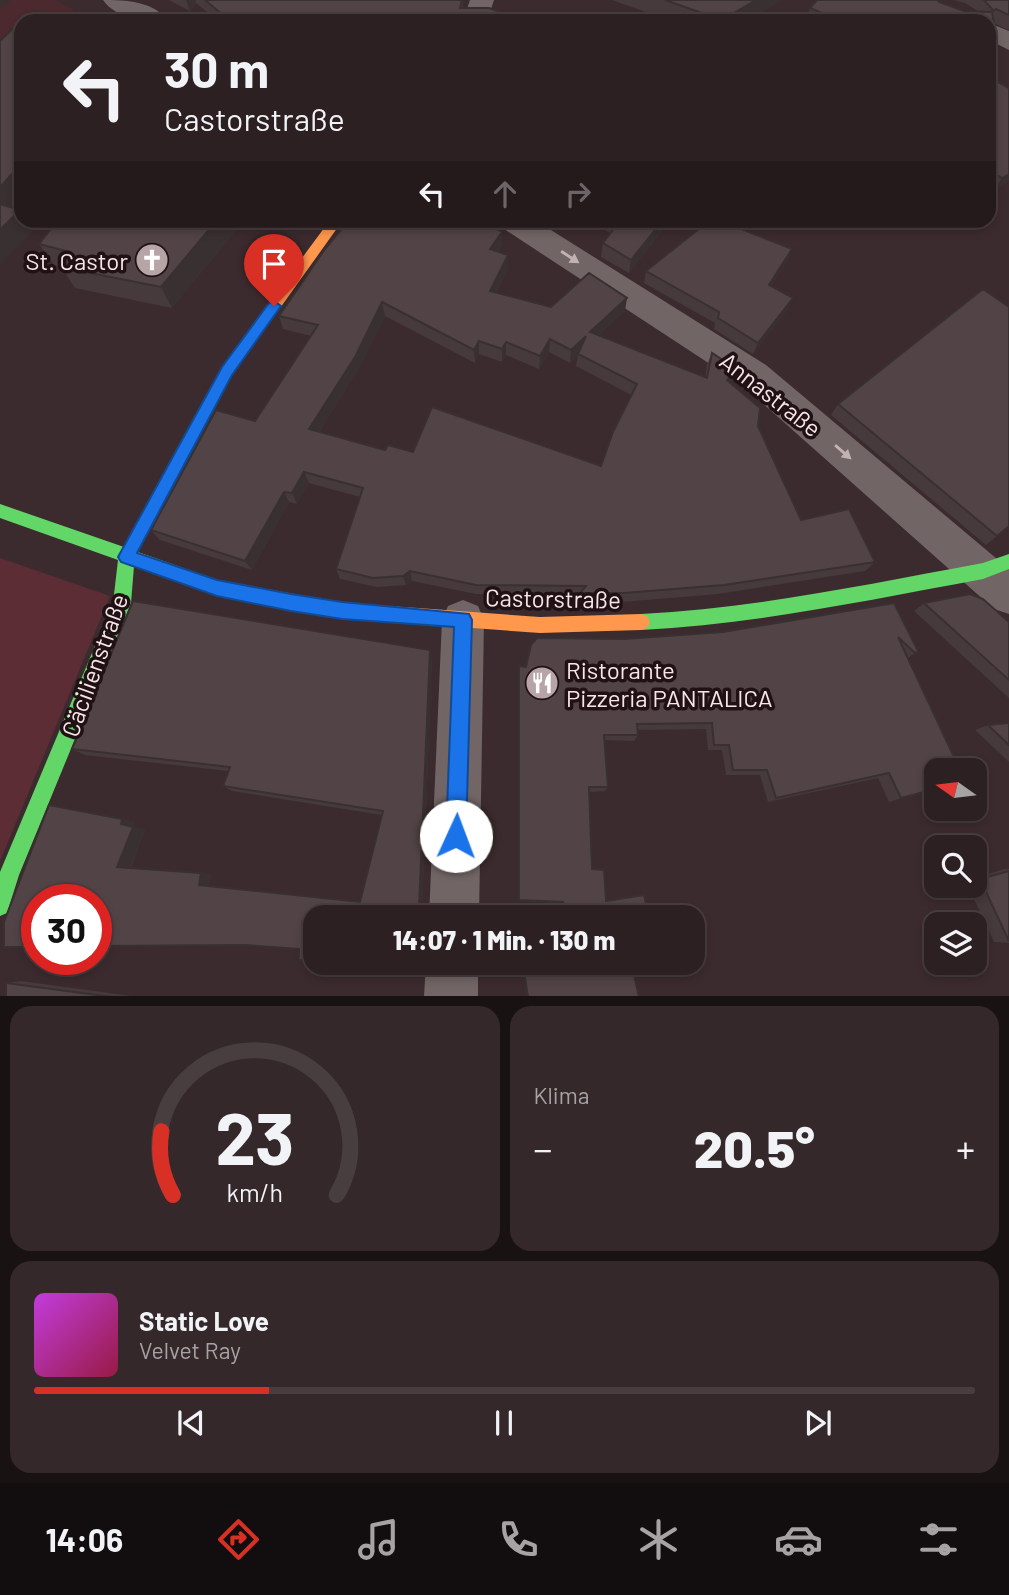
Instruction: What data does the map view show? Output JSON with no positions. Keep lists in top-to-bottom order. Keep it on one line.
{"streets":{"street":["Annastraße","Castorstraße","Cäcilienstraße"]},"crossings":[["Annastraße","Castorstraße"],["Castorstraße","Cäcilienstraße"]],"one_way":["Annastraße"],"places":{"church":["St. Castor"],"restaurant":["Ristorante Pizzeria PANTALICA"]},"north":"left","page":{"turn":["30 m","Castorstraße"],"limit":"30","trip":"14:07 · 1 Min. · 130 m","tile":"Klima","heat":["−","20.5°","+"],"song":["Static Love","Velvet Ray"],"tabs":"14:06","gauge":["23","km/h"]}}
